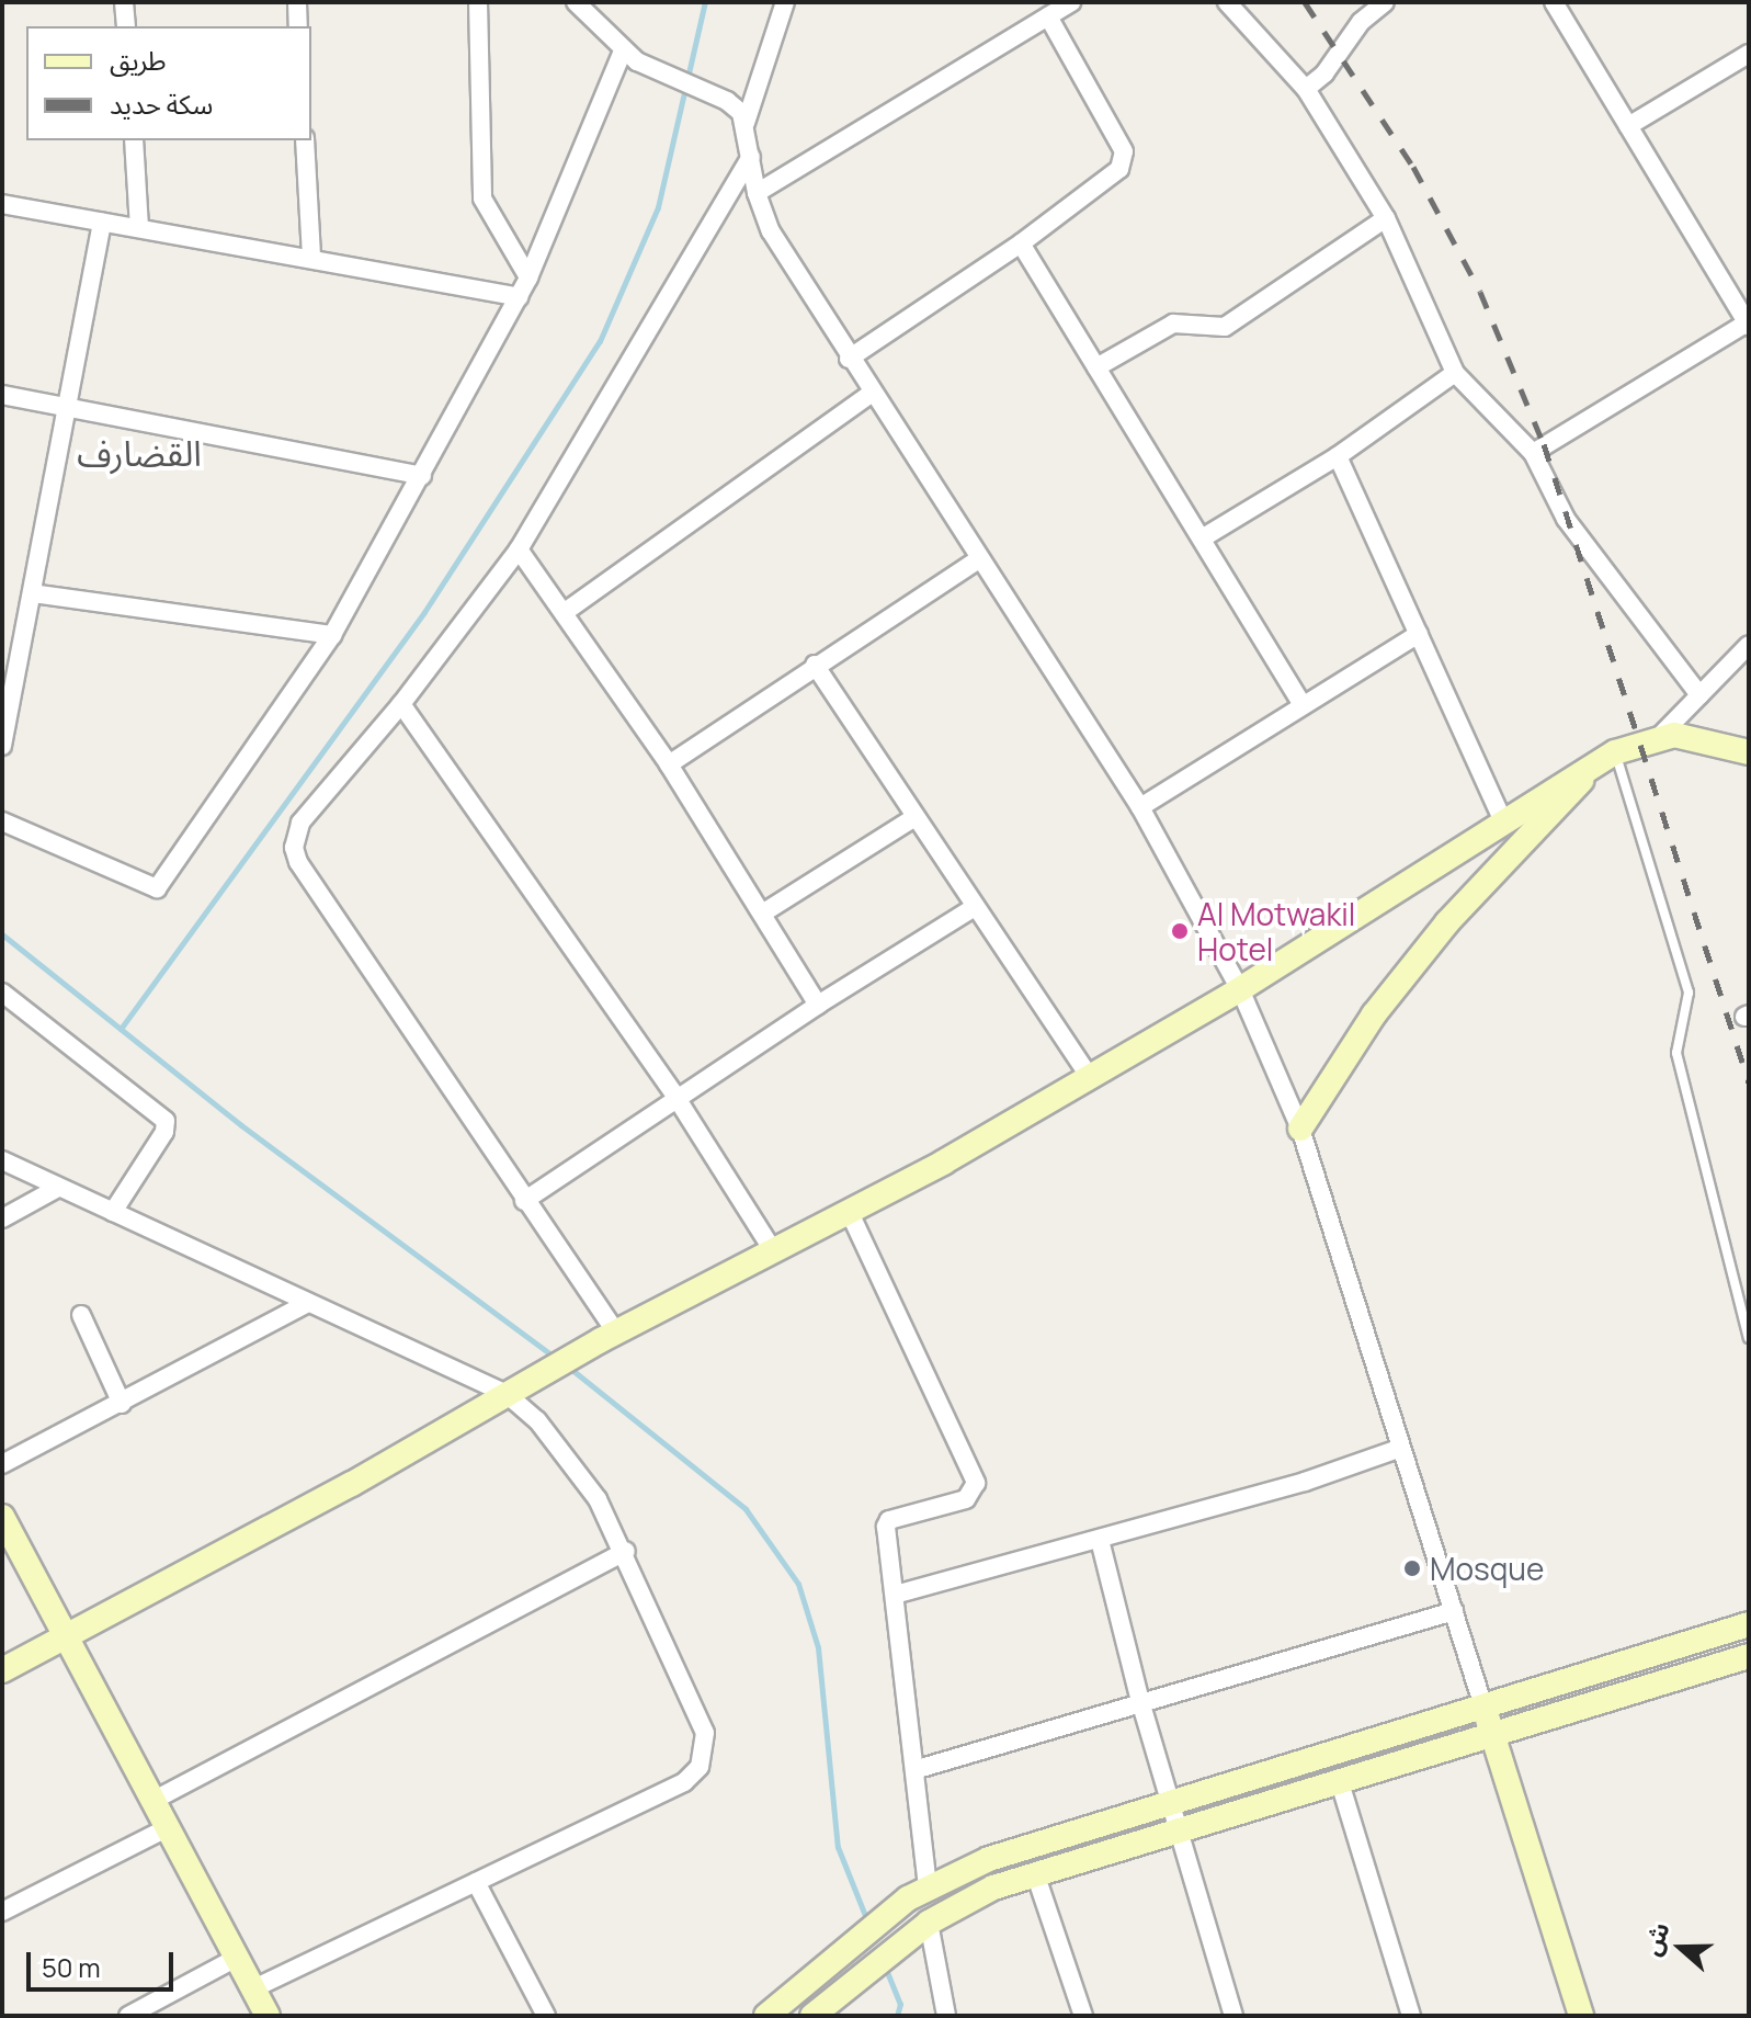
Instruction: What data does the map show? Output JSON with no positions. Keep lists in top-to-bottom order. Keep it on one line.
{"districts":["القضارف"],"places":["Al Motwakil Hotel","Mosque"],"legend":["طريق","سكة حديد"],"scale_bar":"50 m","north":"left"}
